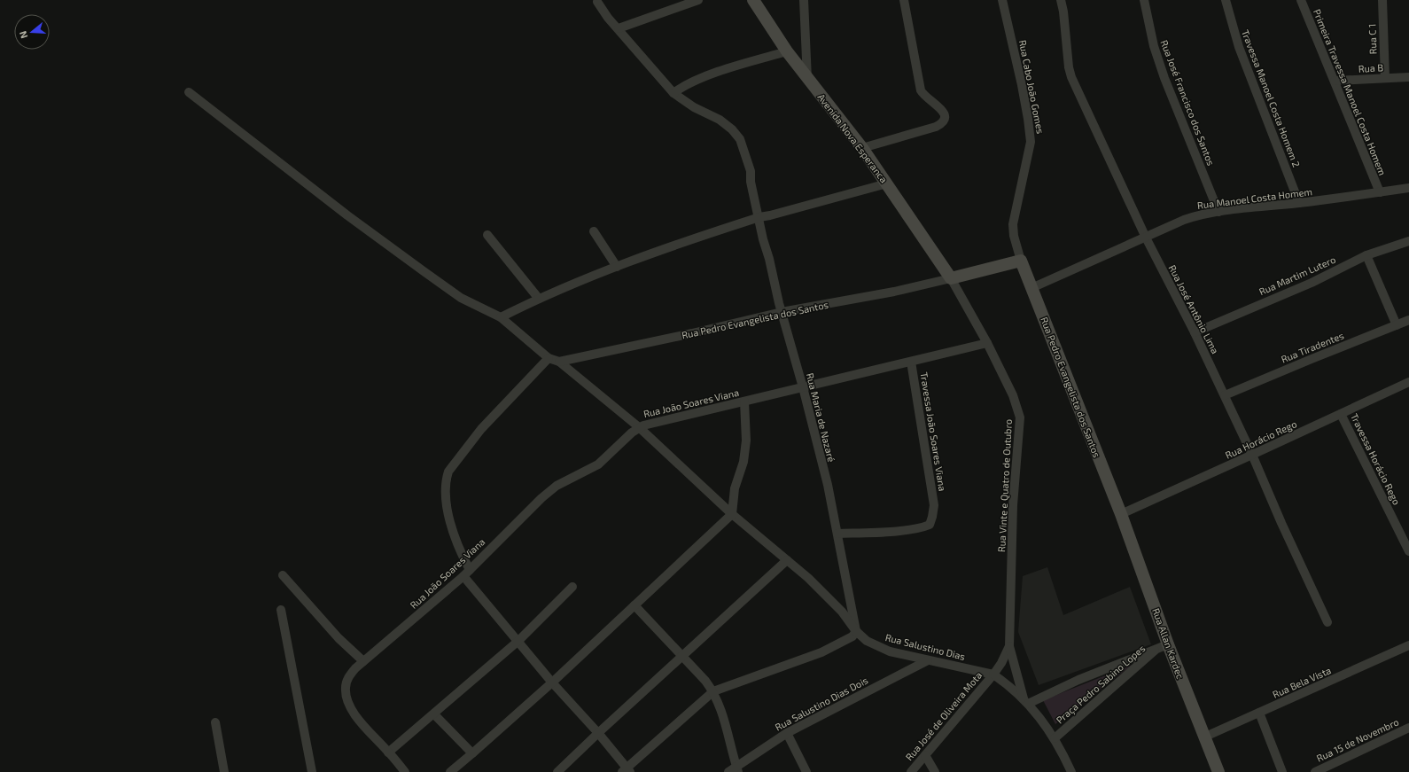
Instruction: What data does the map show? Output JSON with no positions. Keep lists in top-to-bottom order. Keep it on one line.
{"streets":{"main road":["Avenida Nova Esperanca","Rua Pedro Evangelista dos Santos","Rua Allan Kardec"],"street":["Rua C 1","Rua B","Rua Cabo João Gomes","Primeira Travessa Manoel Costa Homem","Travessa Manoel Costa Homem 2","Rua José Francisco dos Santos","Rua Manoel Costa Homem","Rua Martim Lutero","Rua José Antônio Lima","Rua Tiradentes","Rua João Soares Viana","Rua Maria de Nazaré","Travessa João Soares Viana","Rua Horácio Rego","Travessa Horácio Rego","Rua Vinte e Quatro de Outubro","Rua Salustino Dias","Rua Bela Vista","Praça Pedro Sabino Lopes","Rua Salustino Dias Dois","Rua José de Oliveira Mota","Rua 15 de Novembro"]},"crossings":[["Rua C 1","Rua B"],["Rua B","Primeira Travessa Manoel Costa Homem"],["Rua Cabo João Gomes","Rua Pedro Evangelista dos Santos"],["Primeira Travessa Manoel Costa Homem","Rua Manoel Costa Homem"],["Travessa Manoel Costa Homem 2","Rua Manoel Costa Homem"],["Rua José Francisco dos Santos","Rua Manoel Costa Homem"],["Avenida Nova Esperanca","Rua Pedro Evangelista dos Santos"],["Avenida Nova Esperanca","Rua Vinte e Quatro de Outubro"],["Rua Manoel Costa Homem","Rua José Antônio Lima"],["Rua Manoel Costa Homem","Rua Pedro Evangelista dos Santos"],["Rua Martim Lutero","Rua José Antônio Lima"],["Rua José Antônio Lima","Rua Tiradentes"],["Rua José Antônio Lima","Rua Horácio Rego"],["Rua Pedro Evangelista dos Santos","Rua Maria de Nazaré"],["Rua Pedro Evangelista dos Santos","Rua Horácio Rego"],["Rua Pedro Evangelista dos Santos","Rua Vinte e Quatro de Outubro"],["Rua Pedro Evangelista dos Santos","Rua Allan Kardec"],["Rua Pedro Evangelista dos Santos","Rua Salustino Dias"],["Rua João Soares Viana","Rua Maria de Nazaré"],["Rua João Soares Viana","Travessa João Soares Viana"],["Rua João Soares Viana","Rua Vinte e Quatro de Outubro"],["Rua João Soares Viana","Rua Salustino Dias"],["Rua Maria de Nazaré","Travessa João Soares Viana"],["Rua Maria de Nazaré","Rua Salustino Dias"],["Rua Horácio Rego","Travessa Horácio Rego"],["Rua Horácio Rego","Rua Allan Kardec"],["Rua Vinte e Quatro de Outubro","Rua Salustino Dias"],["Rua Vinte e Quatro de Outubro","Praça Pedro Sabino Lopes"],["Rua Vinte e Quatro de Outubro","Rua José de Oliveira Mota"],["Rua Allan Kardec","Rua Bela Vista"],["Rua Allan Kardec","Praça Pedro Sabino Lopes"],["Rua Salustino Dias","Rua Salustino Dias Dois"],["Rua Salustino Dias","Rua José de Oliveira Mota"]],"north":"left"}
